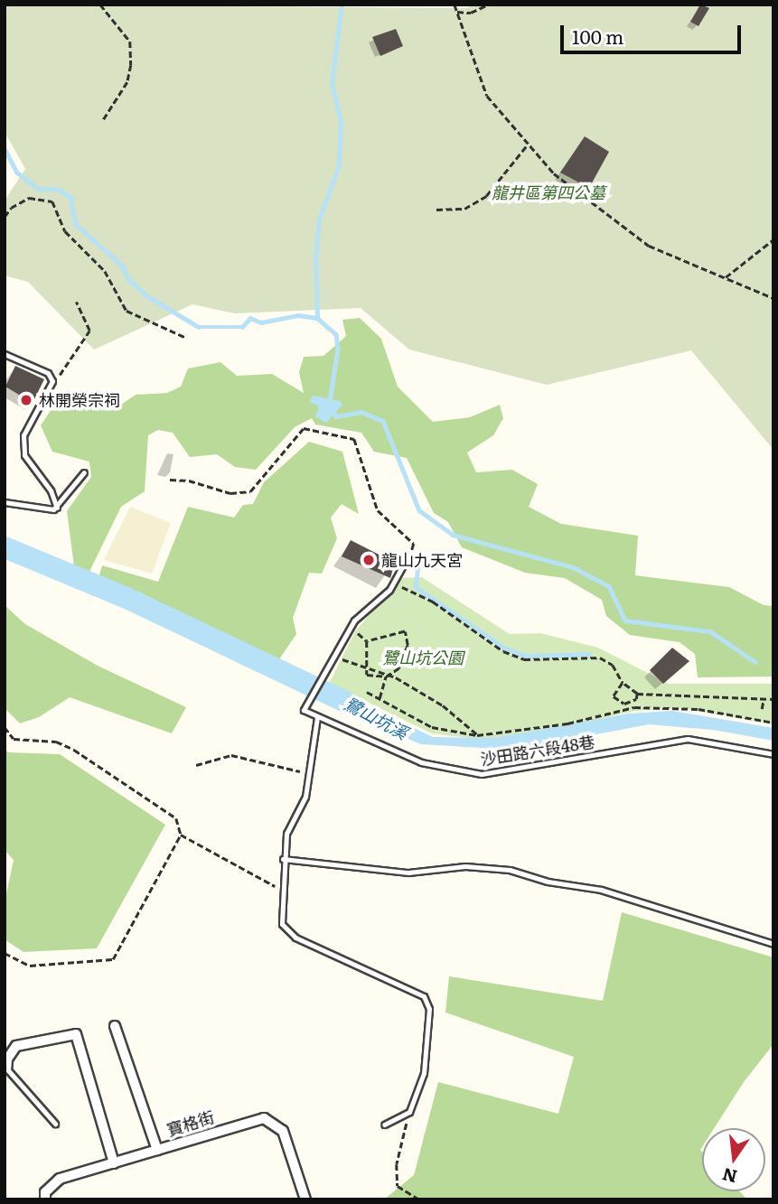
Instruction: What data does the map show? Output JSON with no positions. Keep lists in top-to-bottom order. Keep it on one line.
{"streets":{"street":["寶格街"],"lane":["沙田路六段48巷"]},"water":["鷺山坑溪"],"parks":["龍井區第四公墓","鷺山坑公園"],"places":["林開榮宗祠","龍山九天宮"],"scale_bar":"100 m","north":"bottom"}
